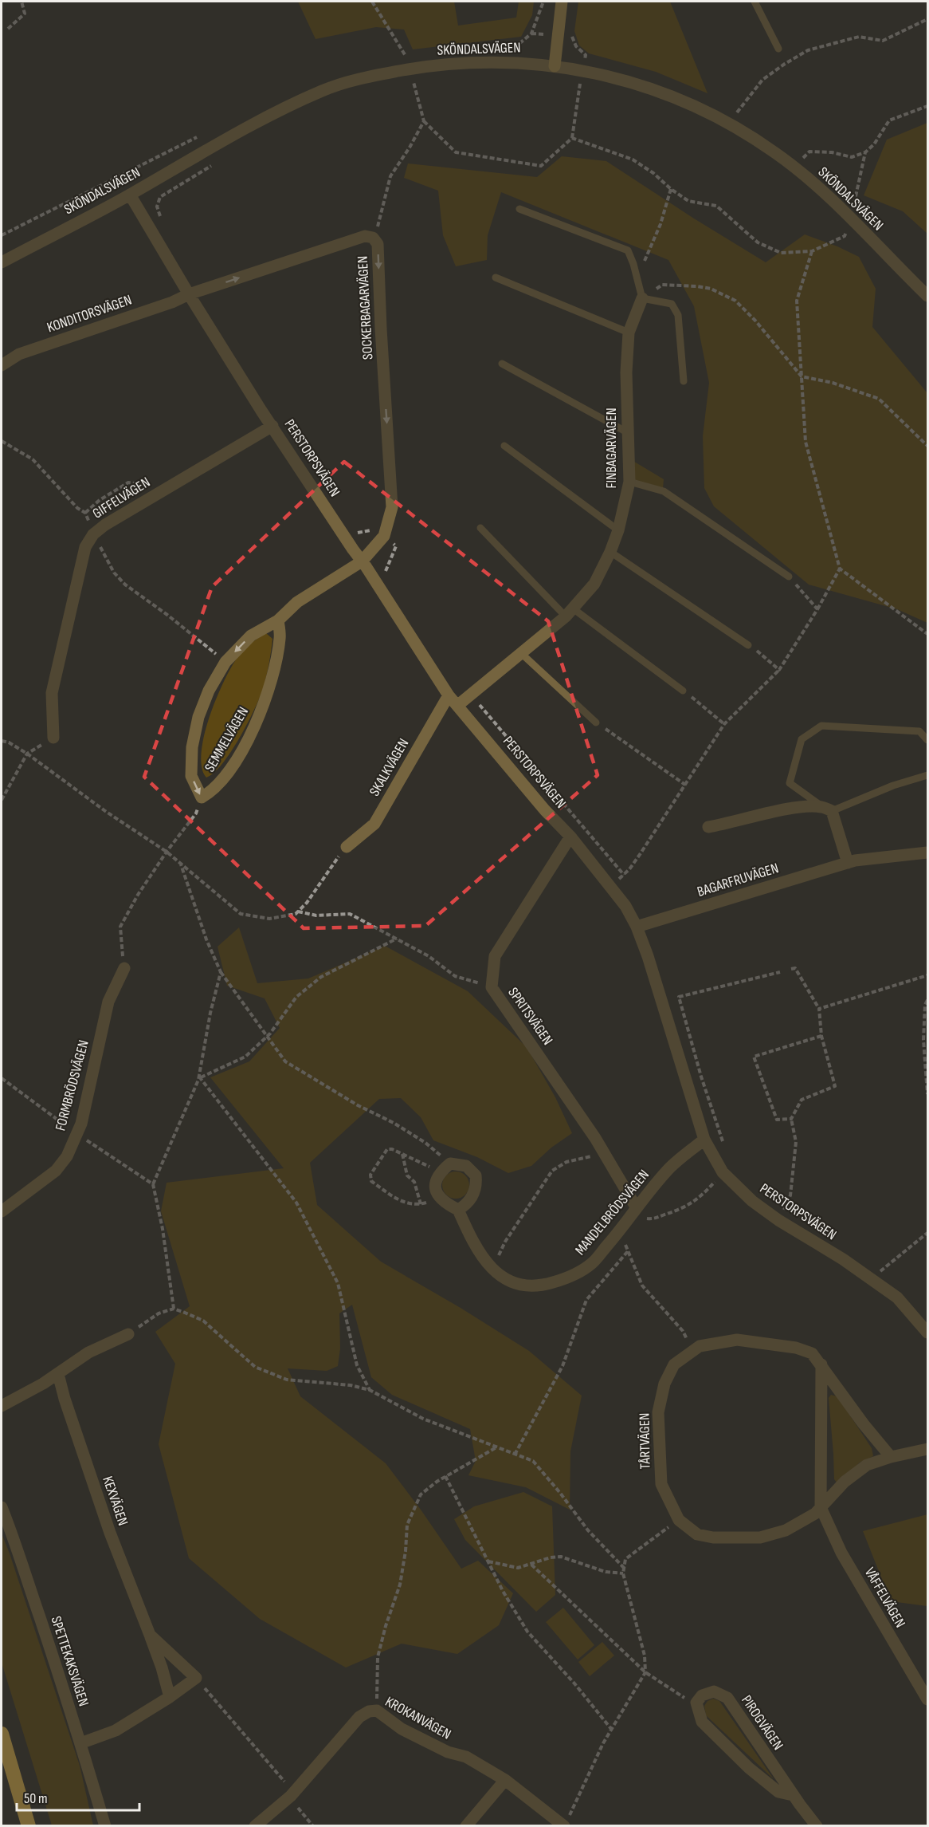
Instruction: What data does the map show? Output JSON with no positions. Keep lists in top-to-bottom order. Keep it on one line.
{"streets":{"street":["SKÖNDALSVÄGEN","SOCKERBAGARVÄGEN","KONDITORSVÄGEN","FINBAGARVÄGEN","PERSTORPSVÄGEN","GIFFELVÄGEN","SEMMELVÄGEN","SKALKVÄGEN","BAGARFRUVÄGEN","SPRITSVÄGEN","FORMBRÖDSVÄGEN","MANDELBRÖDSVÄGEN","TÅRTVÄGEN","KEXVÄGEN","VÅFFELVÄGEN","SPETTEKAKSVÄGEN","KROKANVÄGEN","PIROGVÄGEN"]},"crossings":[["SKÖNDALSVÄGEN","PERSTORPSVÄGEN"],["SOCKERBAGARVÄGEN","KONDITORSVÄGEN"],["SOCKERBAGARVÄGEN","PERSTORPSVÄGEN"],["SOCKERBAGARVÄGEN","SEMMELVÄGEN"],["KONDITORSVÄGEN","PERSTORPSVÄGEN"],["FINBAGARVÄGEN","PERSTORPSVÄGEN"],["PERSTORPSVÄGEN","GIFFELVÄGEN"],["PERSTORPSVÄGEN","SEMMELVÄGEN"],["PERSTORPSVÄGEN","SKALKVÄGEN"],["PERSTORPSVÄGEN","BAGARFRUVÄGEN"],["PERSTORPSVÄGEN","SPRITSVÄGEN"],["PERSTORPSVÄGEN","MANDELBRÖDSVÄGEN"],["SPRITSVÄGEN","MANDELBRÖDSVÄGEN"],["TÅRTVÄGEN","VÅFFELVÄGEN"]],"scale_bar":"50 m"}
